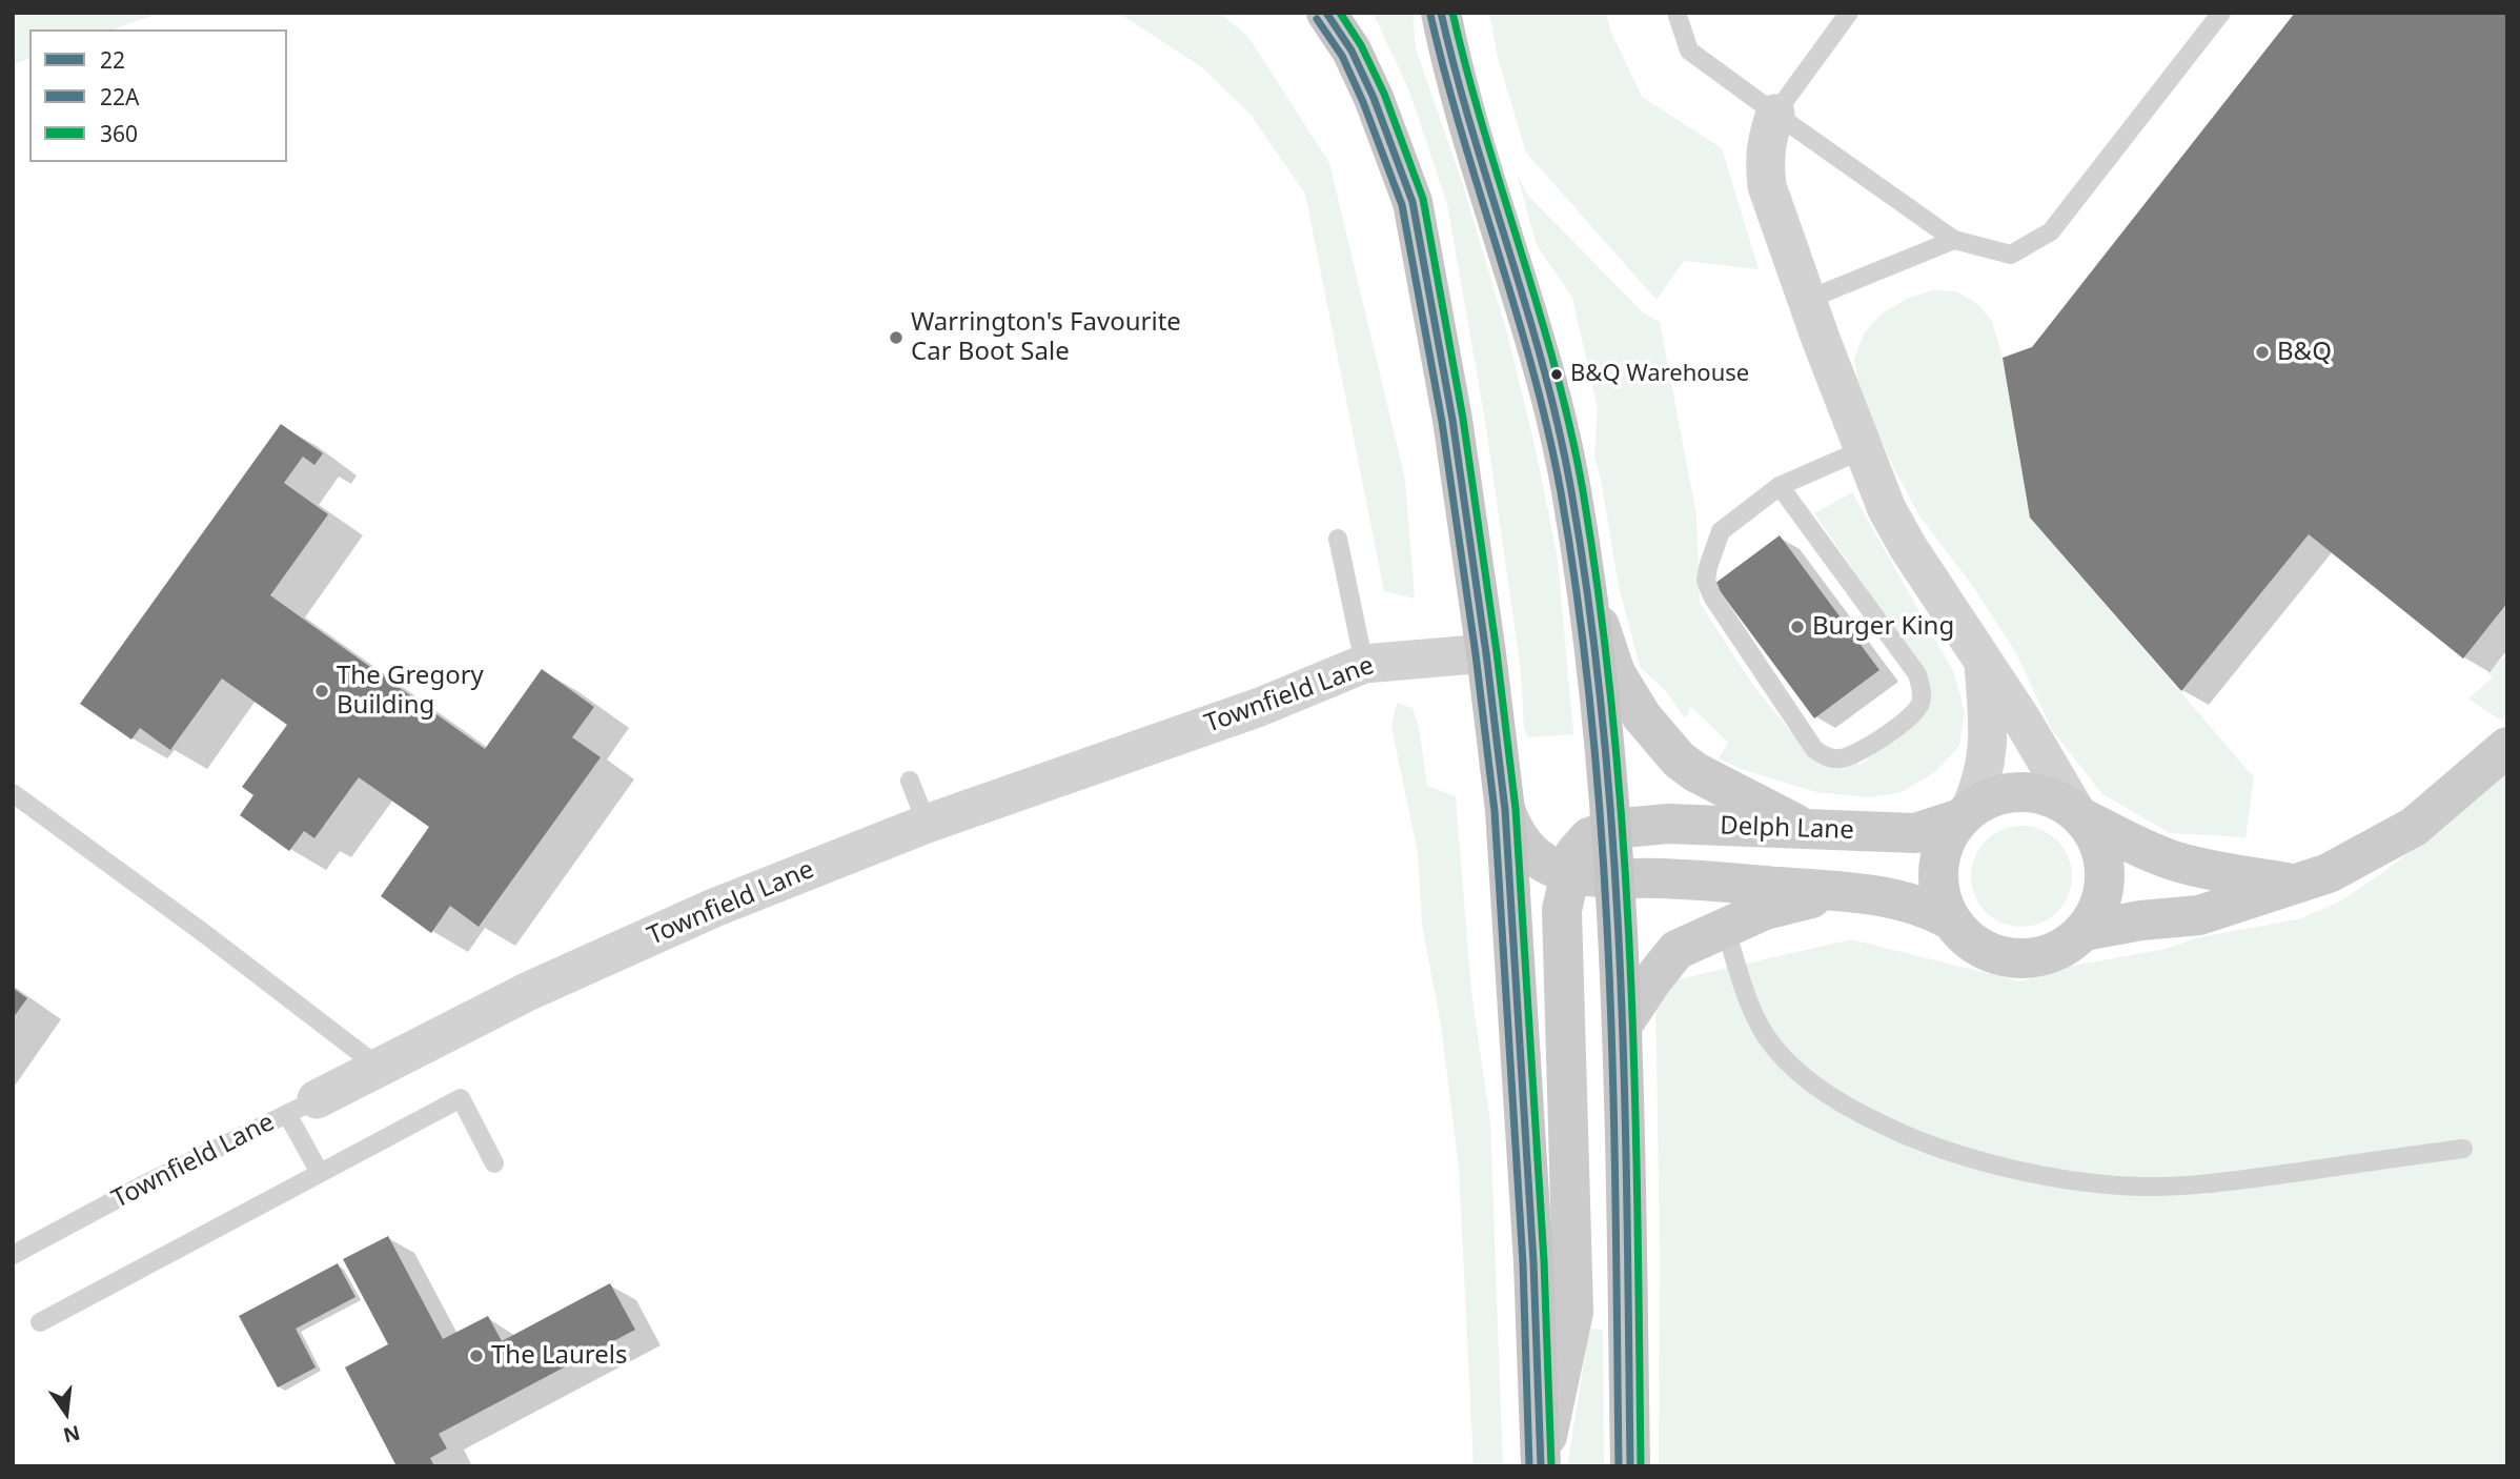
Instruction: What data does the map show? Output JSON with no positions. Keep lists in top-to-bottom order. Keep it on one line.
{"streets":{"street":["Townfield Lane","Delph Lane"]},"places":["Warrington's Favourite Car Boot Sale","B&Q","B&Q Warehouse","Burger King","The Gregory Building","The Laurels"],"lines":["transit line 22","transit line 360","transit line 22A"],"legend":["22","22A","360"],"north":"bottom"}
